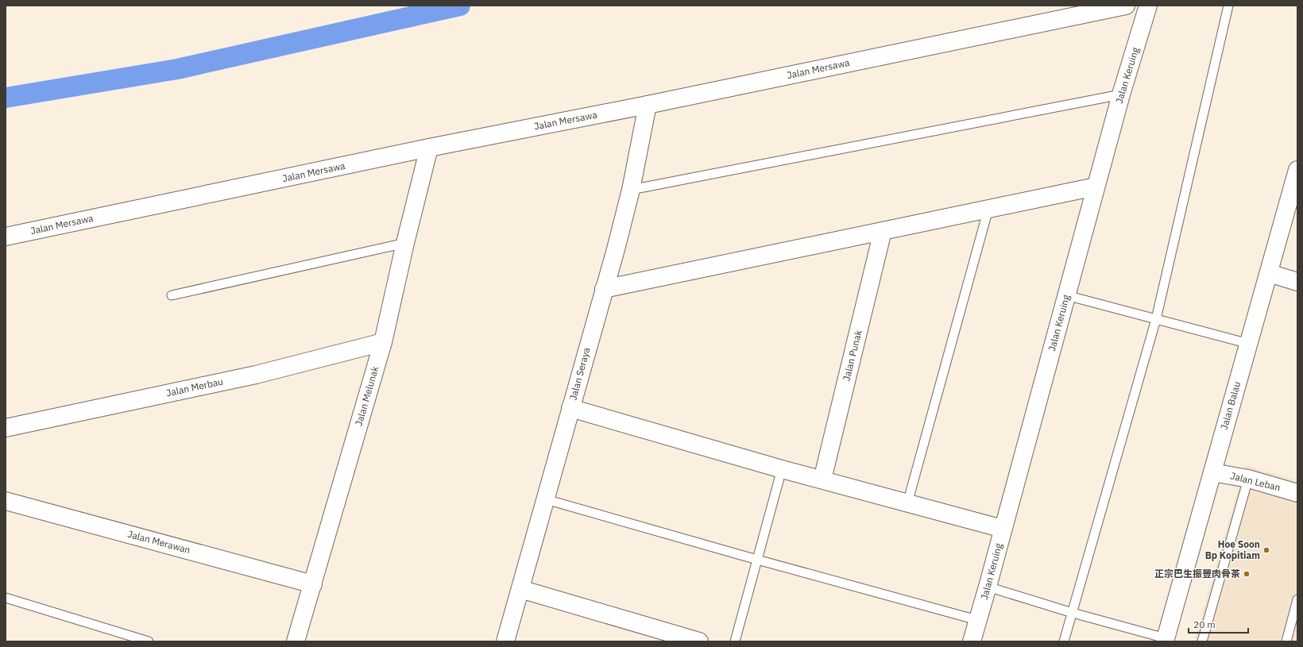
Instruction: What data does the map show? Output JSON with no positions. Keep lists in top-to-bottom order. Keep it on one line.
{"streets":{"street":["Jalan Mersawa","Jalan Keruing","Jalan Punak","Jalan Seraya","Jalan Merbau","Jalan Melunak","Jalan Balau","Jalan Leban","Jalan Merawan"]},"crossings":[["Jalan Mersawa","Jalan Seraya"],["Jalan Mersawa","Jalan Melunak"],["Jalan Merbau","Jalan Melunak"],["Jalan Melunak","Jalan Merawan"],["Jalan Balau","Jalan Leban"]],"places":["Hoe Soon Bp Kopitiam","正宗巴生振豐肉骨茶"],"scale_bar":"20 m"}
